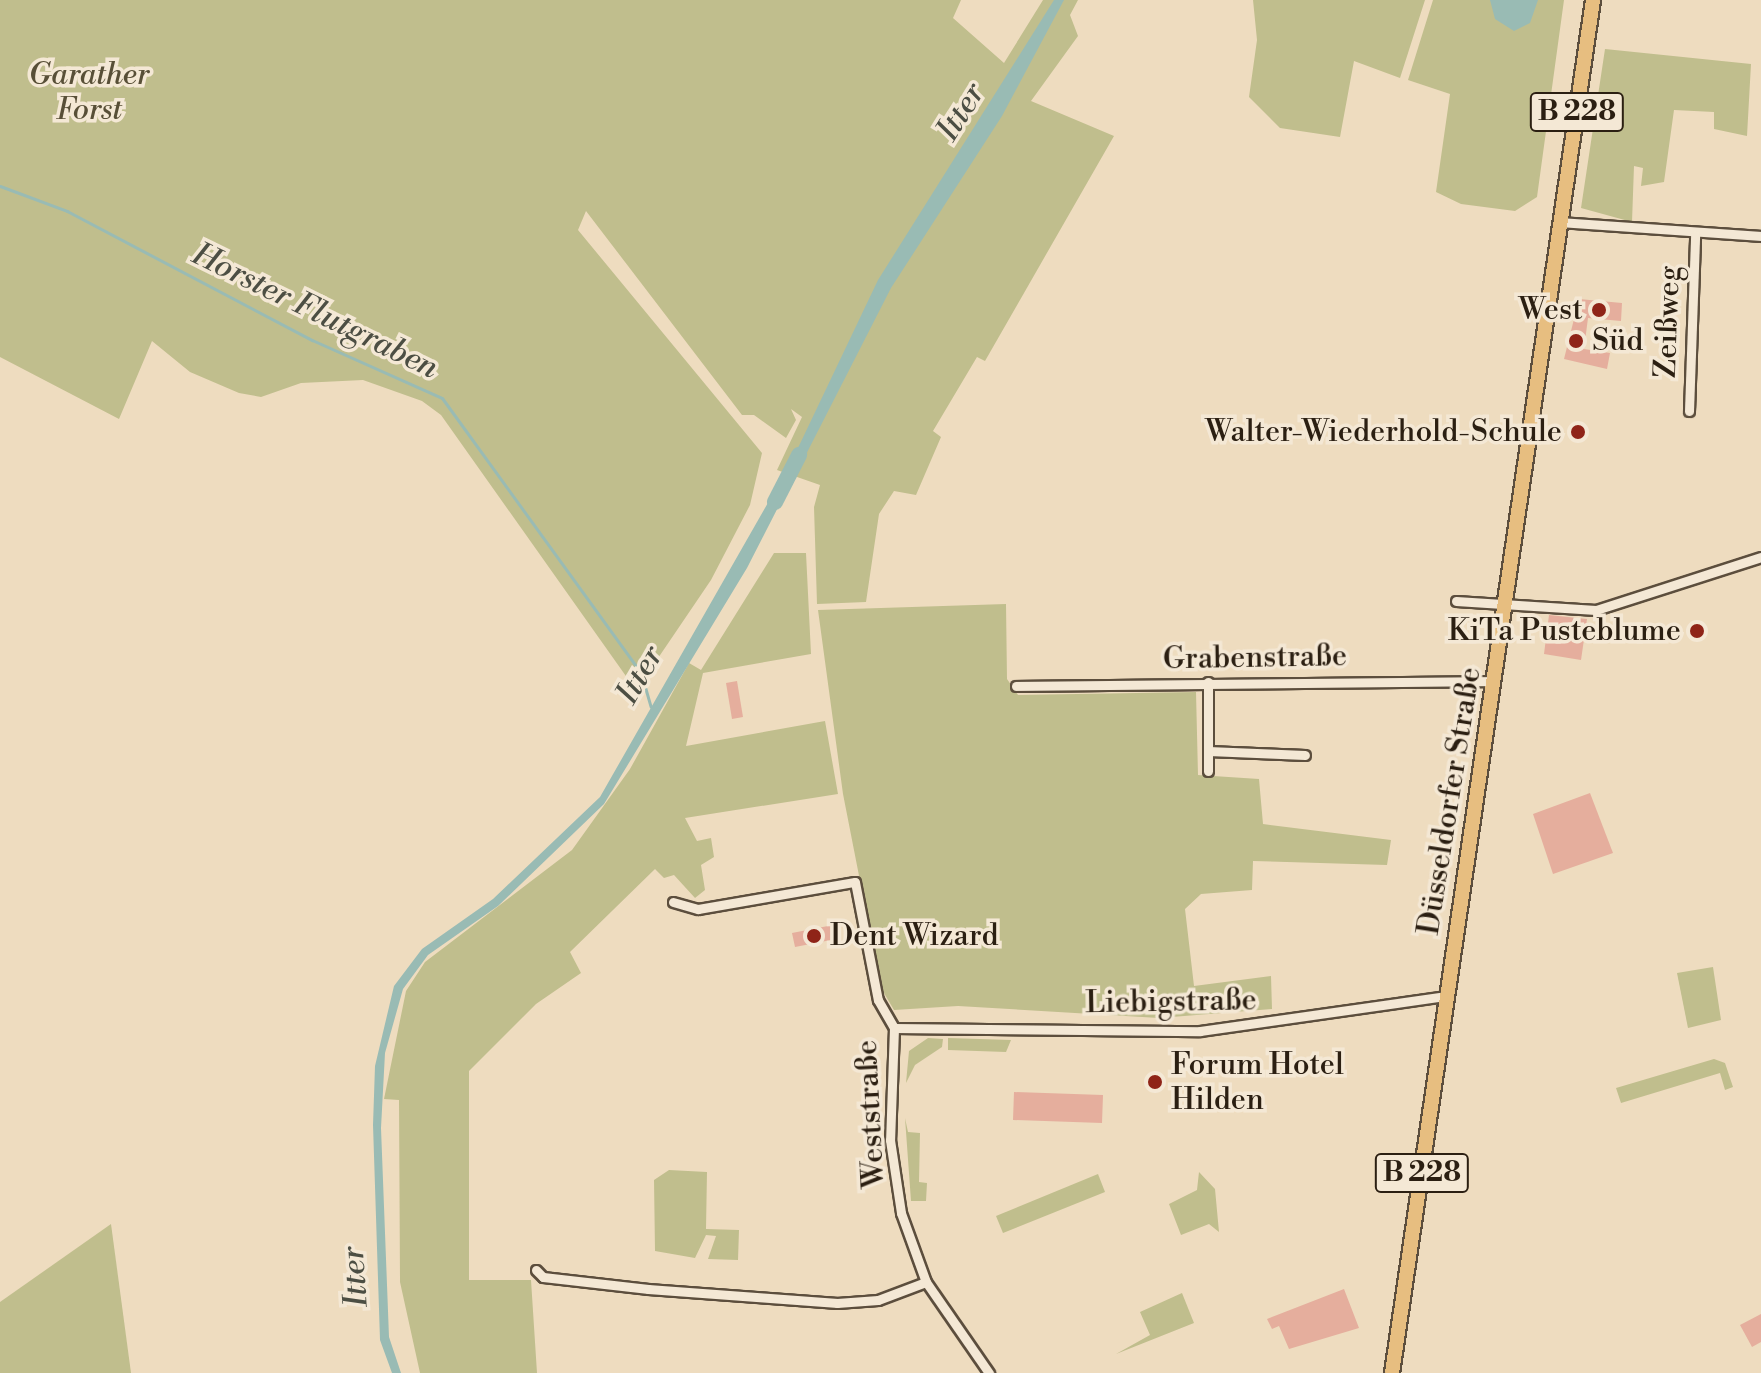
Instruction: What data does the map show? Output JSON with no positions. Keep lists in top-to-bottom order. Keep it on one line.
{"streets":{"main road":["B 228","Düsseldorfer Straße"],"street":["Zeißweg","Grabenstraße","Liebigstraße","Weststraße"]},"crossings":[["Grabenstraße","Düsseldorfer Straße"],["Düsseldorfer Straße","Liebigstraße"],["Liebigstraße","Weststraße"]],"water":["Itter","Horster Flutgraben"],"parks":["Garather Forst"],"places":["West","Süd","Walter-Wiederhold-Schule","KiTa Pusteblume","Dent Wizard","Forum Hotel Hilden"]}
